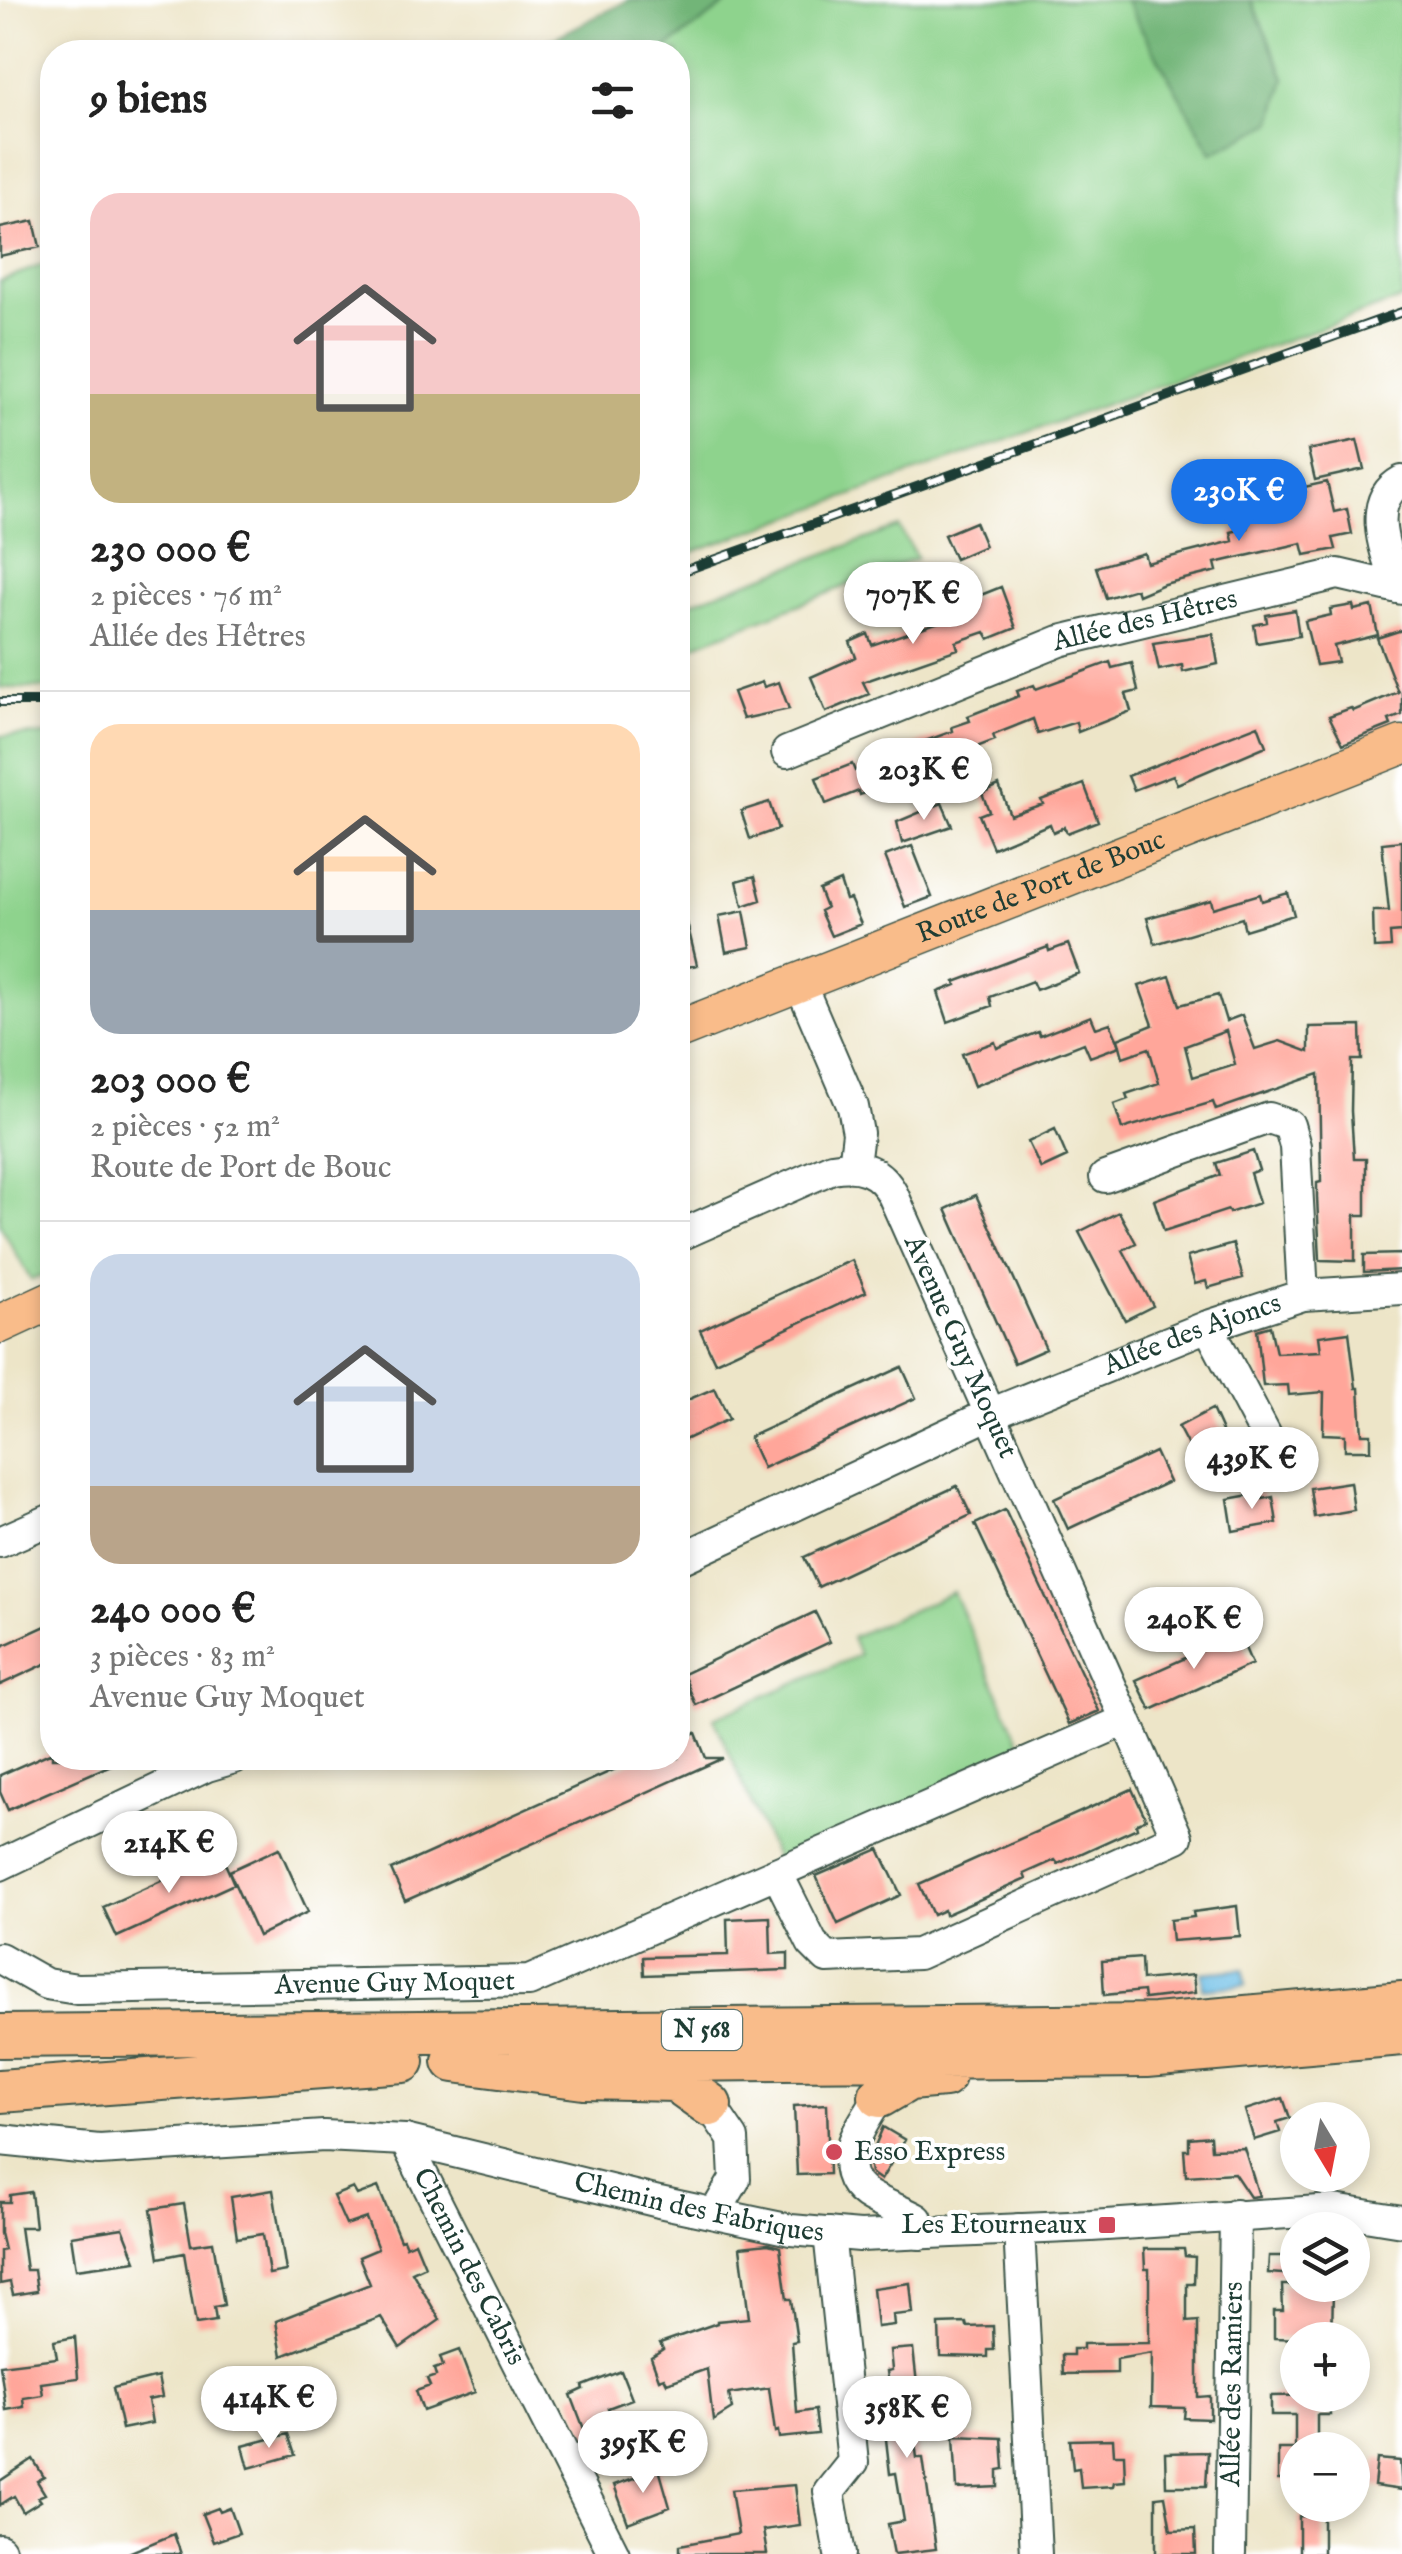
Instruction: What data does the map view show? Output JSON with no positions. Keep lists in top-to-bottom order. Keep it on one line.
{"streets":{"highway":["N 568"],"main road":["Route de Port de Bouc"],"street":["Allée des Hêtres","Allée des Ajoncs","Avenue Guy Moquet","Chemin des Fabriques","Chemin des Cabris","Allée des Ramiers"]},"crossings":[["Allée des Ajoncs","Avenue Guy Moquet"],["Chemin des Fabriques","Chemin des Cabris"],["Chemin des Fabriques","Allée des Ramiers"]],"places":{"other":["Esso Express"],"transit":["Les Etourneaux"]},"north":"bottom","page":{"heading":"9 biens","list":[{"name":"230 000 €","note":"2 pièces · 76 m² · Allée des Hêtres"},{"name":"203 000 €","note":"2 pièces · 52 m² · Route de Port de Bouc"},{"name":"240 000 €","note":"3 pièces · 83 m² · Avenue Guy Moquet"}],"price":["230K €","707K €","203K €","439K €","240K €","214K €","414K €","358K €","395K €"],"map_buttons":["+","−"]}}
